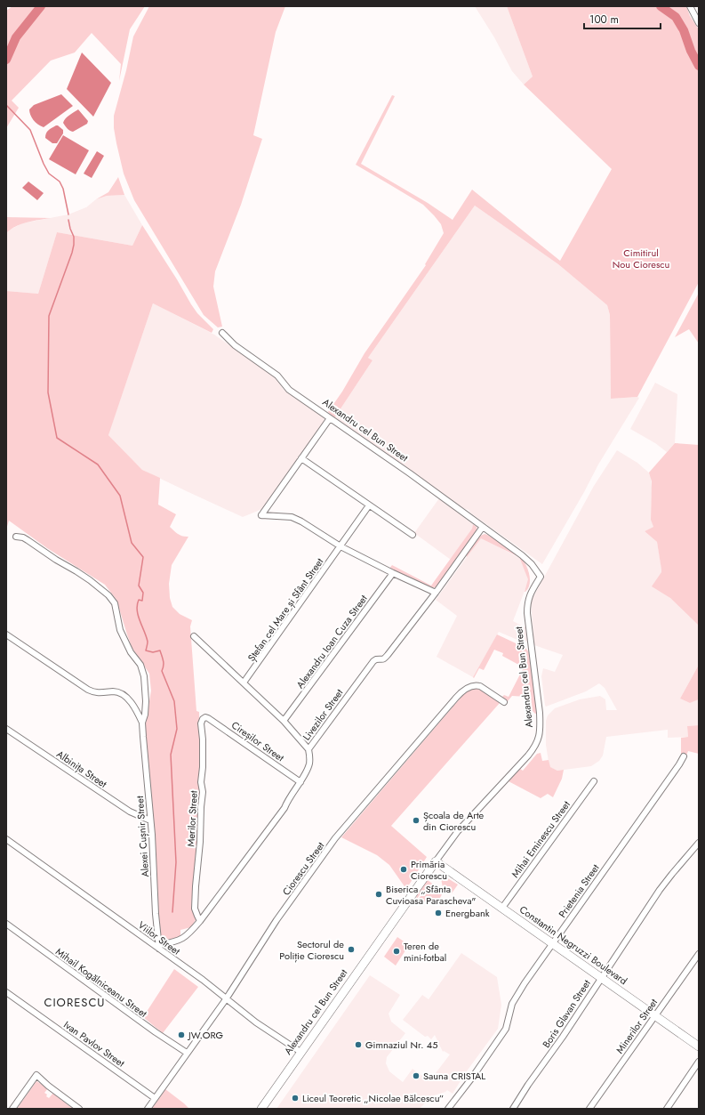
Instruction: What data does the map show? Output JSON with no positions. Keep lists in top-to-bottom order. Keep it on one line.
{"streets":{"street":["Alexandru cel Bun Street","Ștefan cel Mare și Sfânt Street","Alexandru Ioan Cuza Street","Livezilor Street","Cireșilor Street","Albinița Street","Merilor Street","Alexei Cușnir Street","Mihai Eminescu Street","Ciorescu Street","Prietenia Street","Viilor Street","Constantin Negruzzi Boulevard","Mihail Kogălniceanu Street","Boris Glavan Street","Minerilor Street","Ivan Pavlov Street"]},"crossings":[["Alexandru cel Bun Street","Livezilor Street"],["Alexandru cel Bun Street","Viilor Street"],["Alexandru cel Bun Street","Constantin Negruzzi Boulevard"],["Livezilor Street","Cireșilor Street"],["Livezilor Street","Merilor Street"],["Livezilor Street","Alexei Cușnir Street"],["Livezilor Street","Viilor Street"],["Cireșilor Street","Merilor Street"],["Albinița Street","Alexei Cușnir Street"],["Alexei Cușnir Street","Viilor Street"],["Mihai Eminescu Street","Constantin Negruzzi Boulevard"],["Ciorescu Street","Viilor Street"],["Ciorescu Street","Mihail Kogălniceanu Street"],["Ciorescu Street","Ivan Pavlov Street"],["Prietenia Street","Constantin Negruzzi Boulevard"],["Constantin Negruzzi Boulevard","Boris Glavan Street"],["Constantin Negruzzi Boulevard","Minerilor Street"]],"districts":["CIORESCU"],"parks":["Cimitirul Nou Ciorescu"],"places":["Școala de Arte din Ciorescu","Primăria Ciorescu","Biserica „Sfânta Cuvioasa Parascheva\"","Energbank","Sectorul de Poliție Ciorescu","Teren de mini-fotbal","JW.ORG","Gimnaziul Nr. 45","Sauna CRISTAL","Liceul Teoretic „Nicolae Bălcescu”"],"scale_bar":"100 m"}
